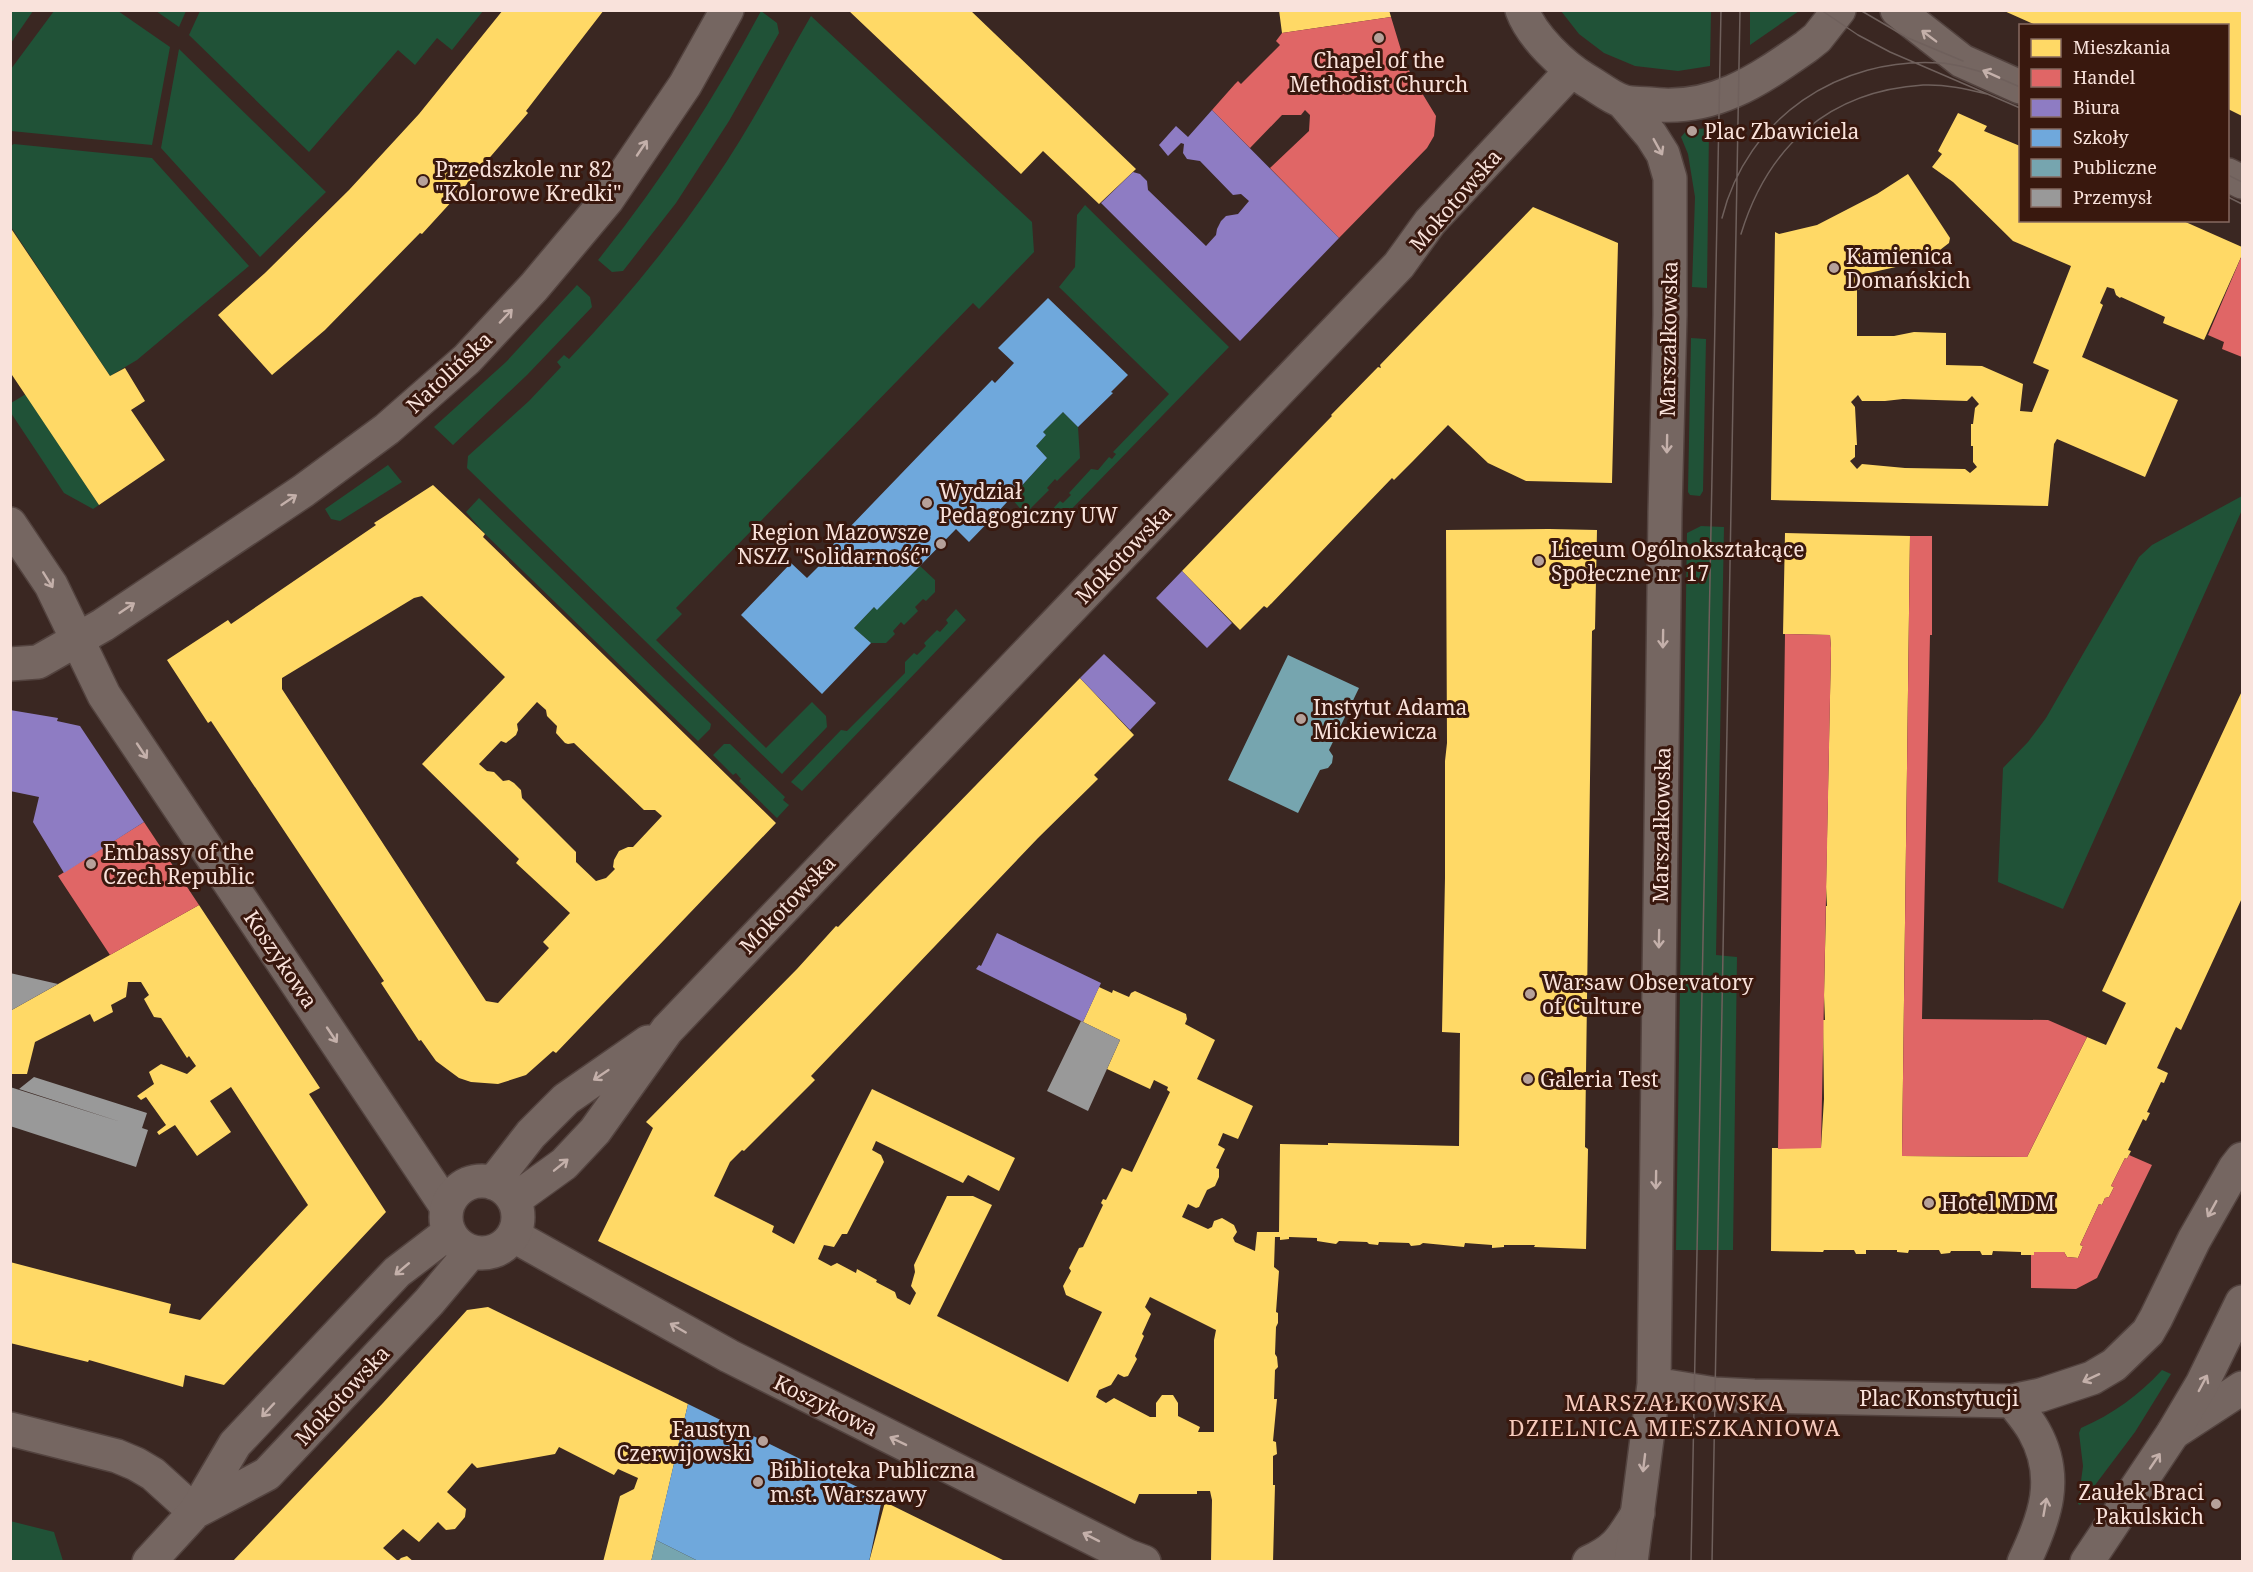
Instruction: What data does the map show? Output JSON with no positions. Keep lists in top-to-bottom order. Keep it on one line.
{"streets":{"street":["Mokotowska","Marszałkowska","Natolińska","Koszykowa","Plac Konstytucji"]},"crossings":[["Mokotowska","Koszykowa"],["Marszałkowska","Plac Konstytucji"],["Natolińska","Koszykowa"]],"one_way":["Marszałkowska","Natolińska"],"districts":["MARSZAŁKOWSKA DZIELNICA MIESZKANIOWA"],"places":["Chapel of the Methodist Church","Plac Zbawiciela","Przedszkole nr 82 \"Kolorowe Kredki\"","Kamienica Domańskich","Wydział Pedagogiczny UW","Region Mazowsze NSZZ \"Solidarność\"","Liceum Ogólnokształcące Społeczne nr 17","Instytut Adama Mickiewicza","Embassy of the Czech Republic","Warsaw Observatory of Culture","Galeria Test","Hotel MDM","Faustyn Czerwijowski","Biblioteka Publiczna m.st. Warszawy","Zaułek Braci Pakulskich"],"legend":["Mieszkania","Handel","Biura","Szkoły","Publiczne","Przemysł"]}
